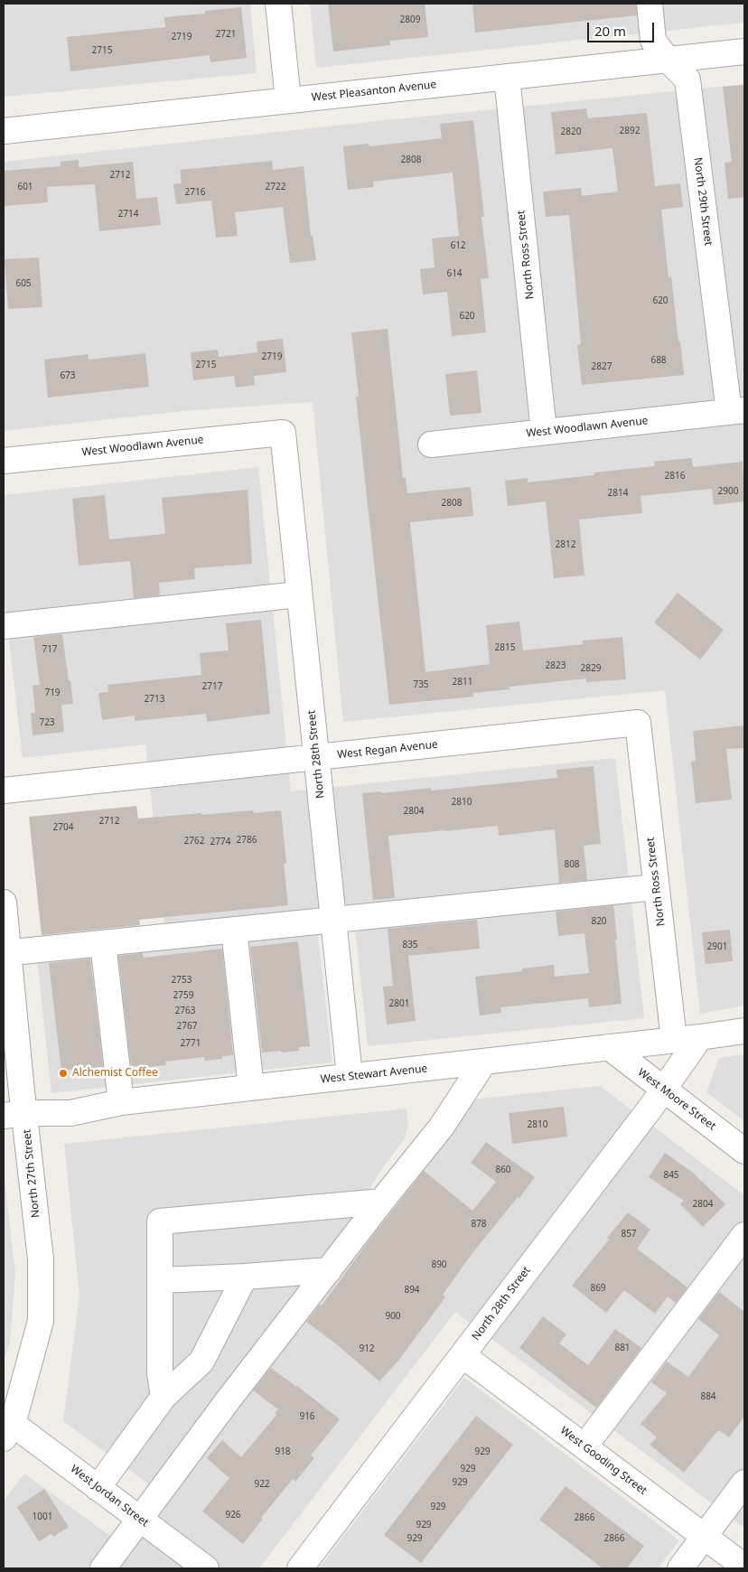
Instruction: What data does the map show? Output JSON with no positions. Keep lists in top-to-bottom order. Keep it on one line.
{"streets":{"street":["West Pleasanton Avenue","North 29th Street","North Ross Street","West Woodlawn Avenue","West Regan Avenue","North 28th Street","West Stewart Avenue","West Moore Street","North 27th Street","West Gooding Street","West Jordan Street"]},"crossings":[["West Pleasanton Avenue","North 29th Street"],["West Pleasanton Avenue","North Ross Street"],["North 29th Street","West Woodlawn Avenue"],["North Ross Street","West Woodlawn Avenue"],["North Ross Street","West Regan Avenue"],["North Ross Street","West Stewart Avenue"],["West Woodlawn Avenue","North 28th Street"],["West Regan Avenue","North 28th Street"],["North 28th Street","West Stewart Avenue"],["North 28th Street","West Moore Street"],["North 28th Street","West Gooding Street"],["West Stewart Avenue","West Moore Street"],["West Stewart Avenue","North 27th Street"],["North 27th Street","West Jordan Street"]],"places":["Alchemist Coffee"],"house_numbers":["2809","2721","2719","2715","2892","2820","2808","2712","601","2722","2716","2714","612","614","605","620","620","2719","688","2715","2827","673","2816","2900","2814","2808","2812","2815","717","2823","2829","2811","735","2717","719","2713","723","2810","2804","2712","2704","2786","2762","2774","808","820","835","2901","2753","2759","2801","2763","2767","2771","2810","860","845","2804","878","857","890","869","894","900","881","912","884","916","918","929","929","929","922","929","926","1001","2866","929","929","2866"],"scale_bar":"20 m"}
